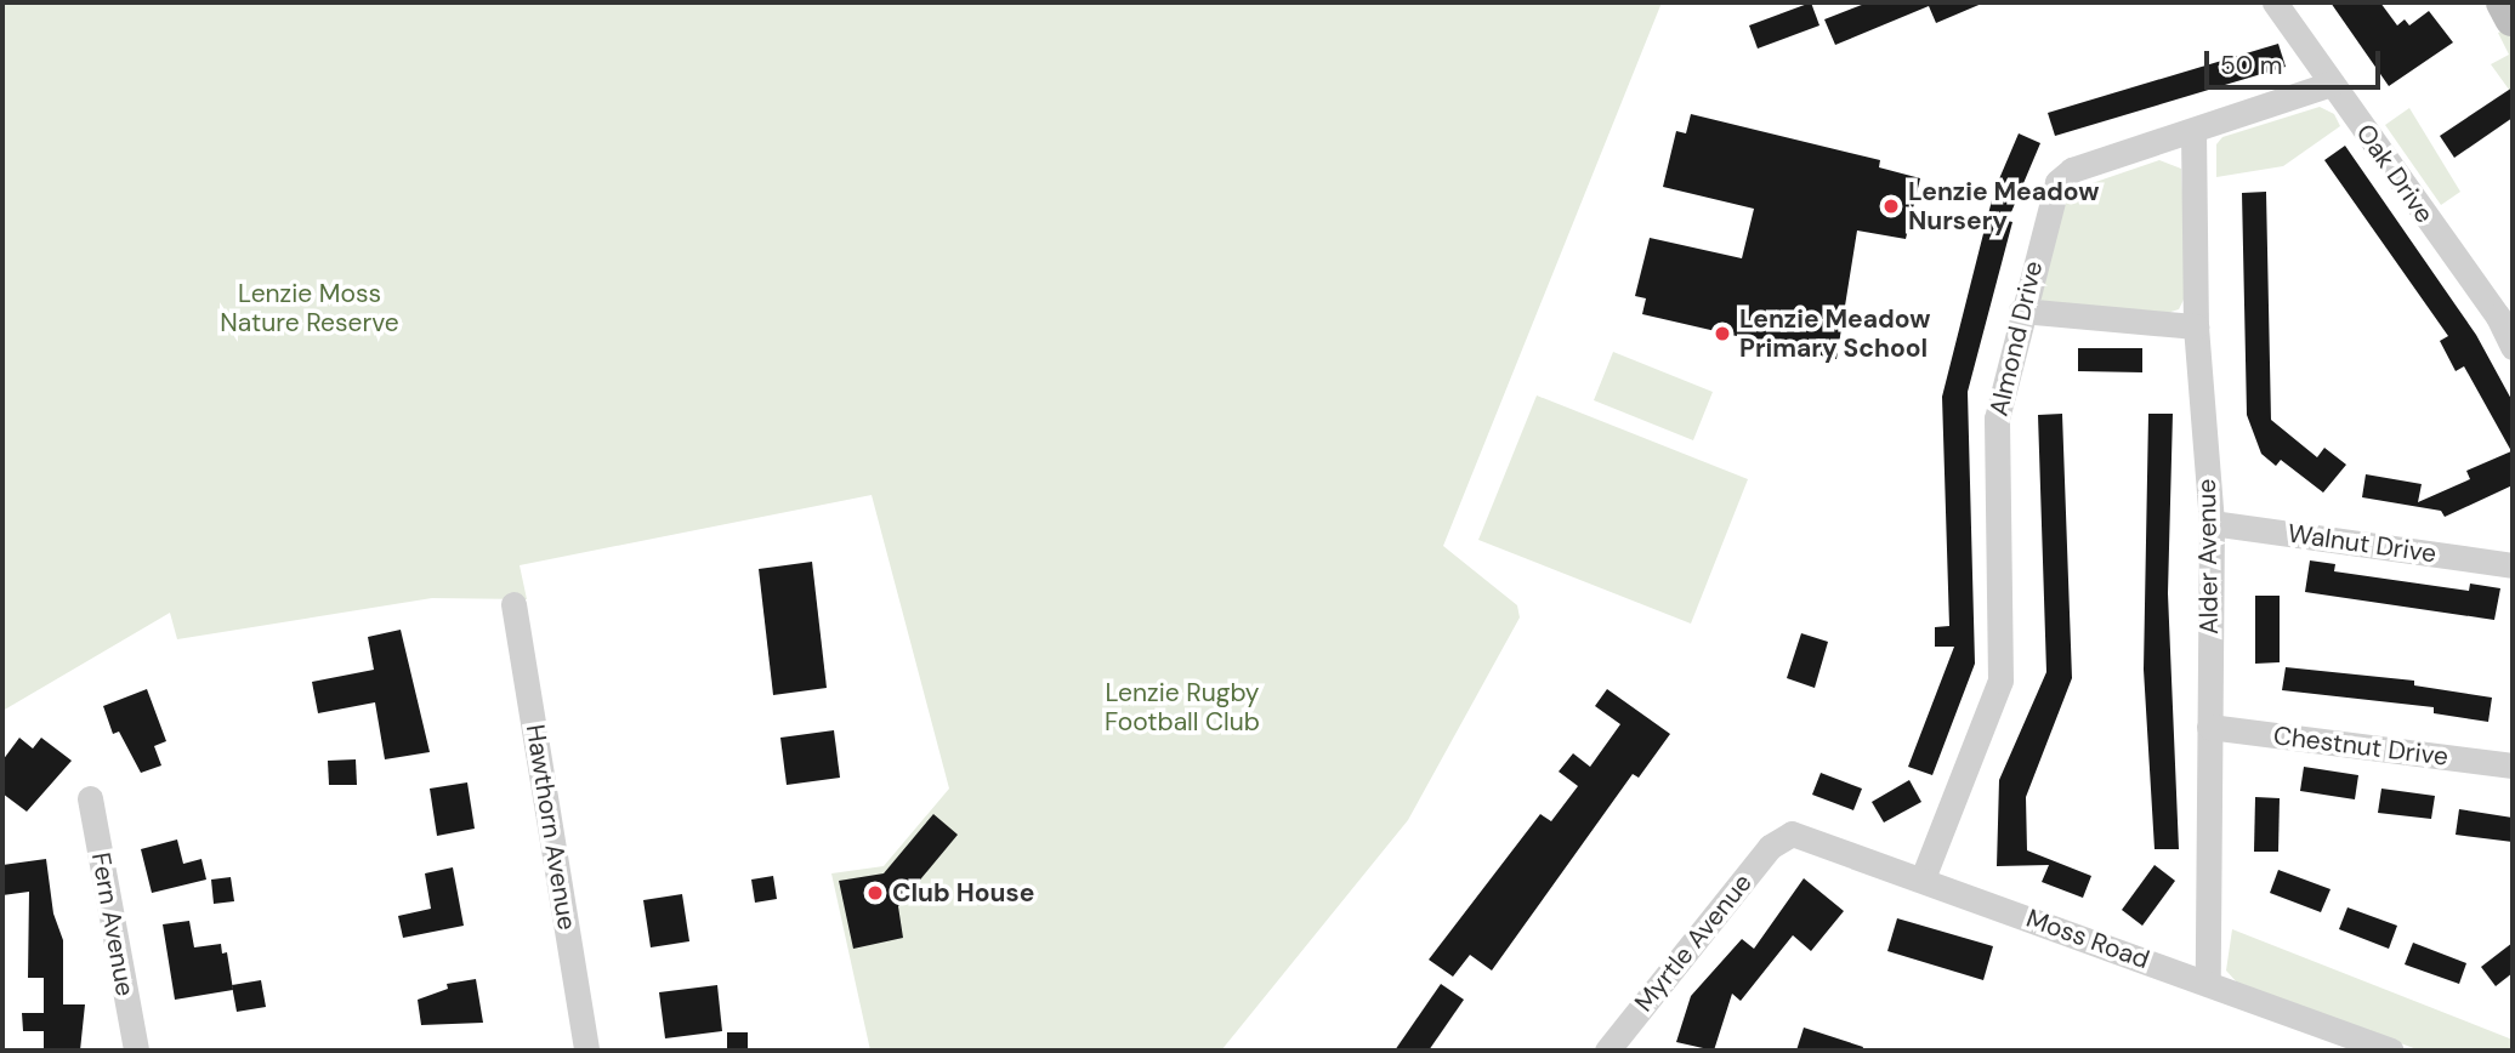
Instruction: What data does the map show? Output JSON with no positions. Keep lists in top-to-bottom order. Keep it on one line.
{"streets":{"street":["Oak Drive","Almond Drive","Walnut Drive","Alder Avenue","Chestnut Drive","Hawthorn Avenue","Fern Avenue","Moss Road","Myrtle Avenue"]},"crossings":[["Oak Drive","Almond Drive"],["Almond Drive","Alder Avenue"],["Almond Drive","Moss Road"],["Walnut Drive","Alder Avenue"],["Alder Avenue","Chestnut Drive"],["Alder Avenue","Moss Road"],["Moss Road","Myrtle Avenue"]],"parks":["Lenzie Moss Nature Reserve","Lenzie Rugby Football Club"],"places":["Lenzie Meadow Nursery","Lenzie Meadow Primary School","Club House"],"scale_bar":"50 m"}
